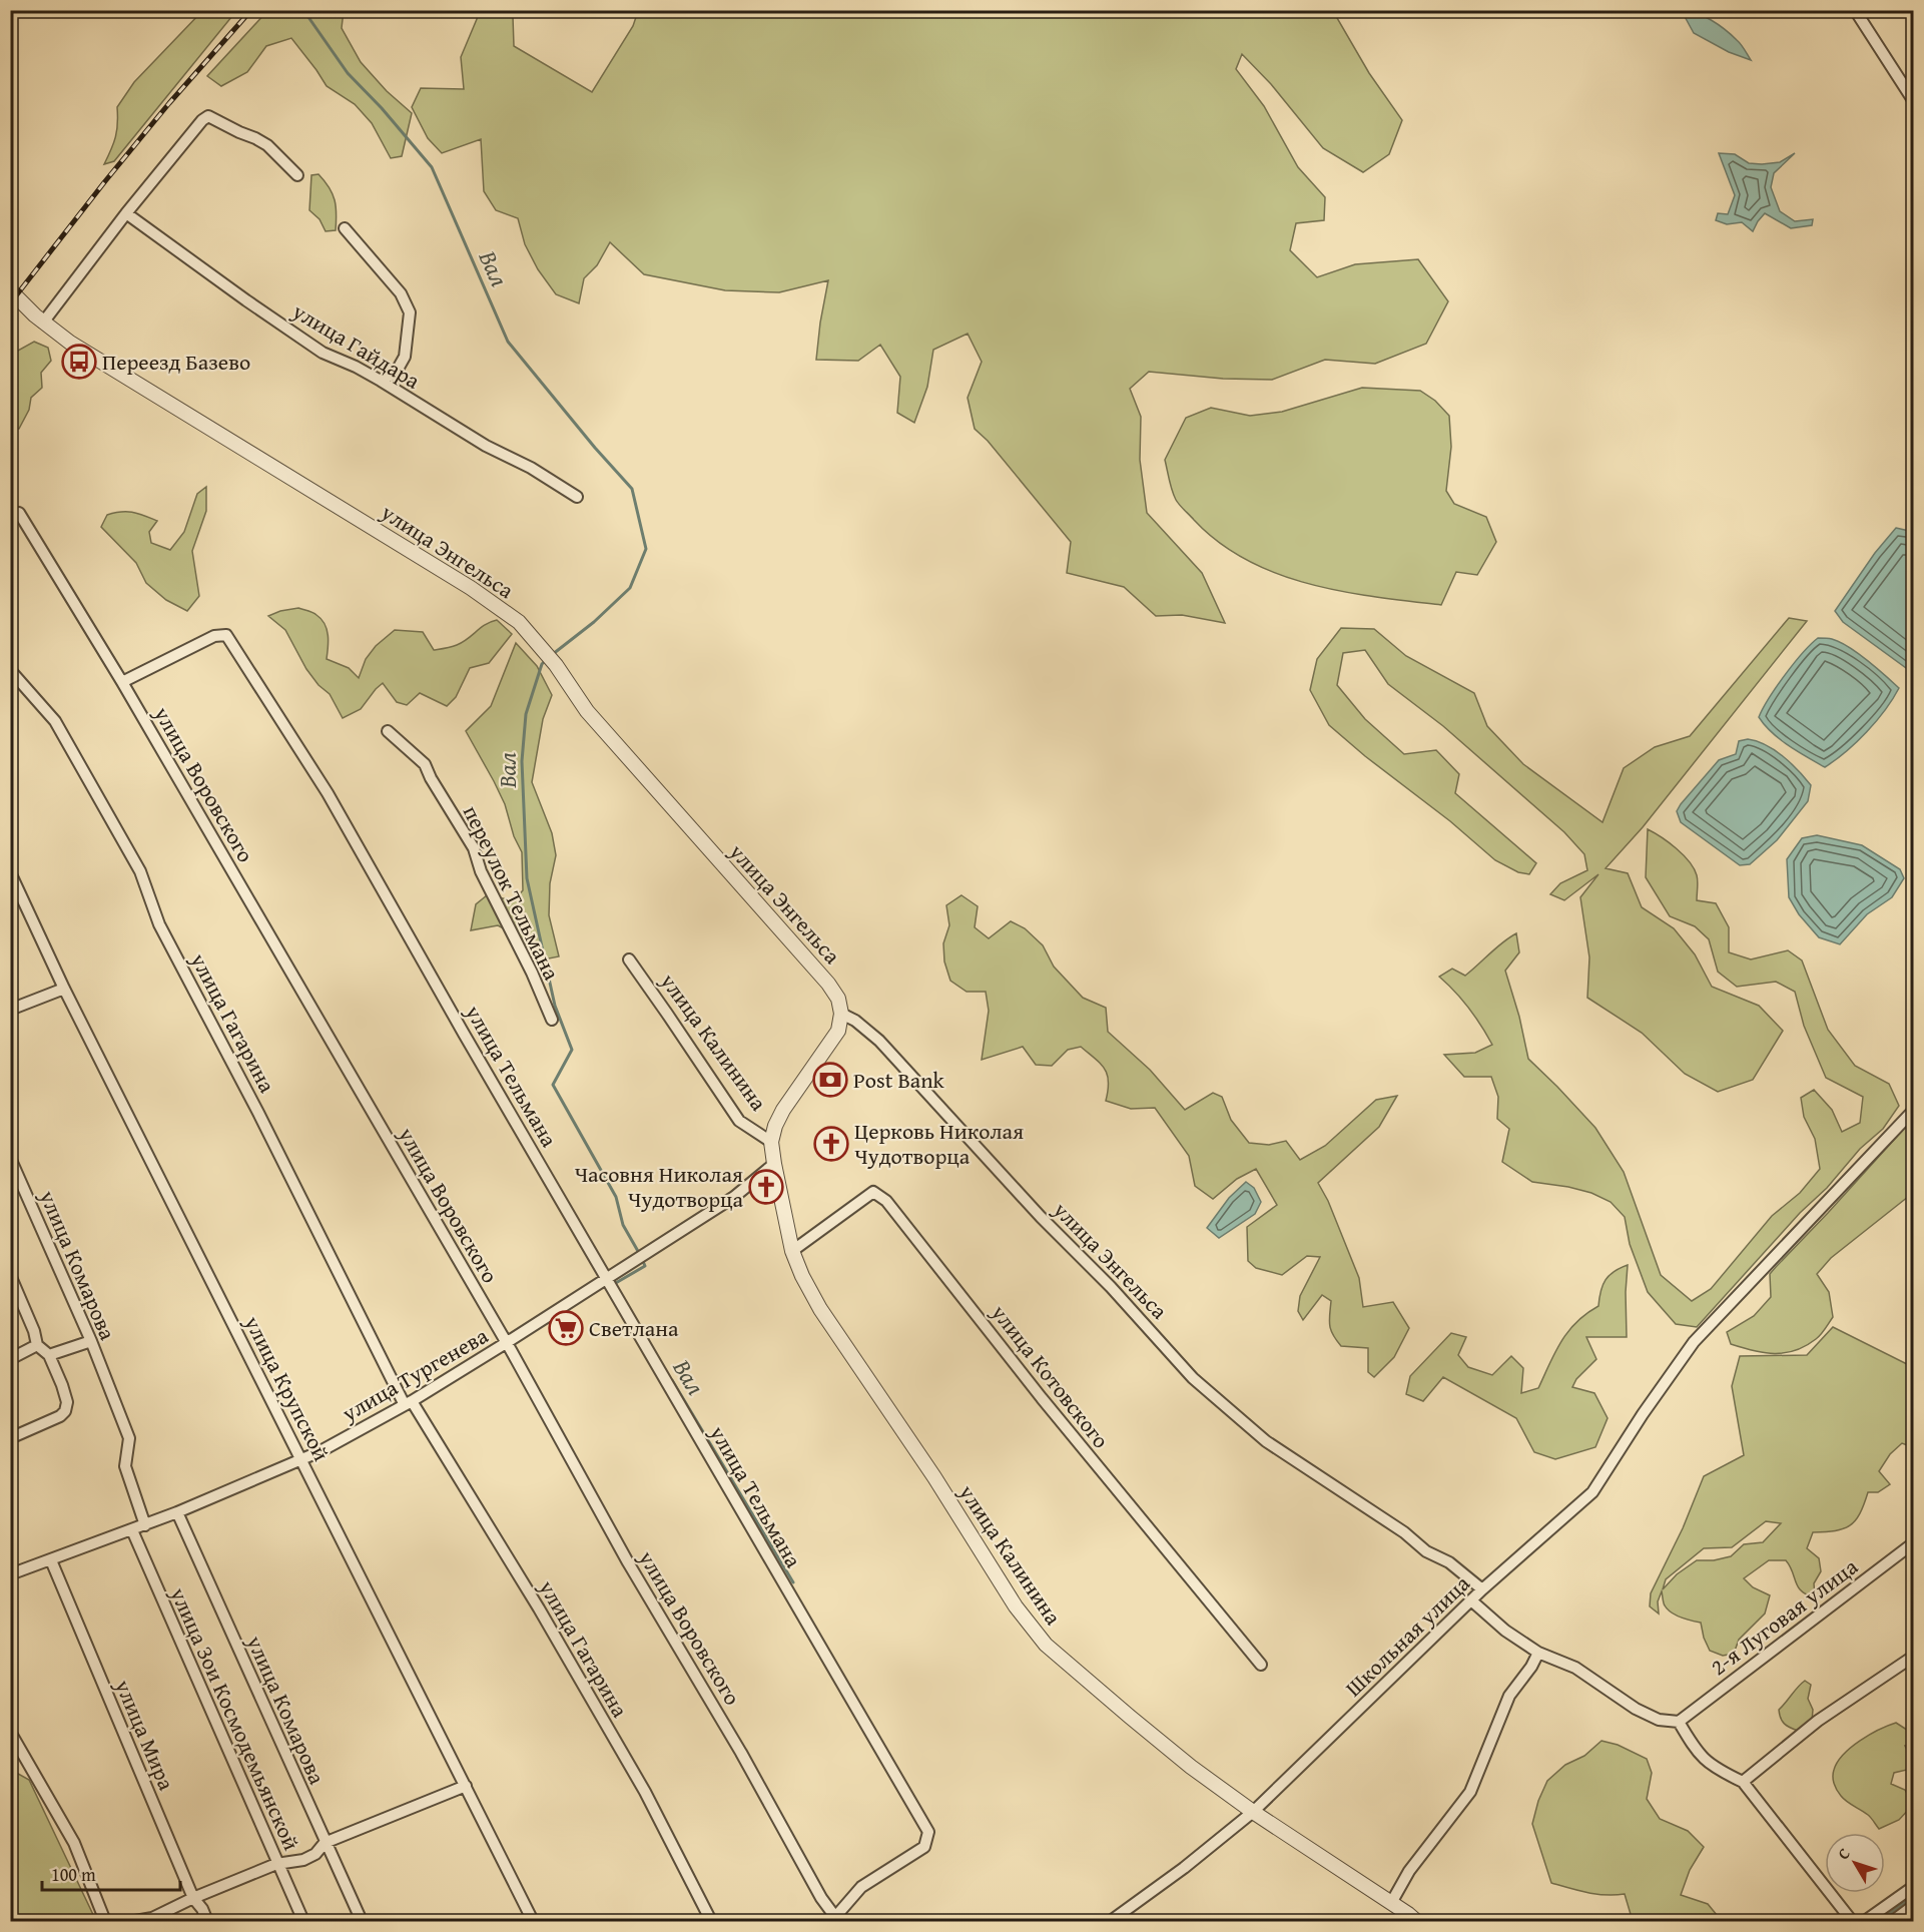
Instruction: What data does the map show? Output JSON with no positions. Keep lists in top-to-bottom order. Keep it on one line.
{"streets":{"street":["улица Гайдара","улица Энгельса","улица Воровского","переулок Тельмана","улица Гагарина","улица Калинина","улица Тельмана","улица Комарова","улица Тургенева","улица Котовского","улица Крупской","2-я Луговая улица","Школьная улица","улица Зои Космодемьянской","улица Мира"]},"crossings":[["улица Энгельса","улица Калинина"],["улица Энгельса","Школьная улица"],["улица Воровского","улица Тельмана"],["улица Воровского","улица Тургенева"],["улица Гагарина","улица Тургенева"],["улица Калинина","улица Тургенева"],["улица Калинина","улица Котовского"],["улица Калинина","Школьная улица"],["улица Тельмана","улица Тургенева"],["улица Комарова","улица Тургенева"],["улица Тургенева","улица Крупской"],["улица Тургенева","улица Зои Космодемьянской"],["улица Тургенева","улица Мира"]],"water":["Вал"],"places":{"bus stop":["Переезд Базево"],"bank":["Post Bank"],"church":["Церковь Николая Чудотворца","Часовня Николая Чудотворца"],"supermarket":["Светлана"]},"scale_bar":"100 m","north":"top left"}
